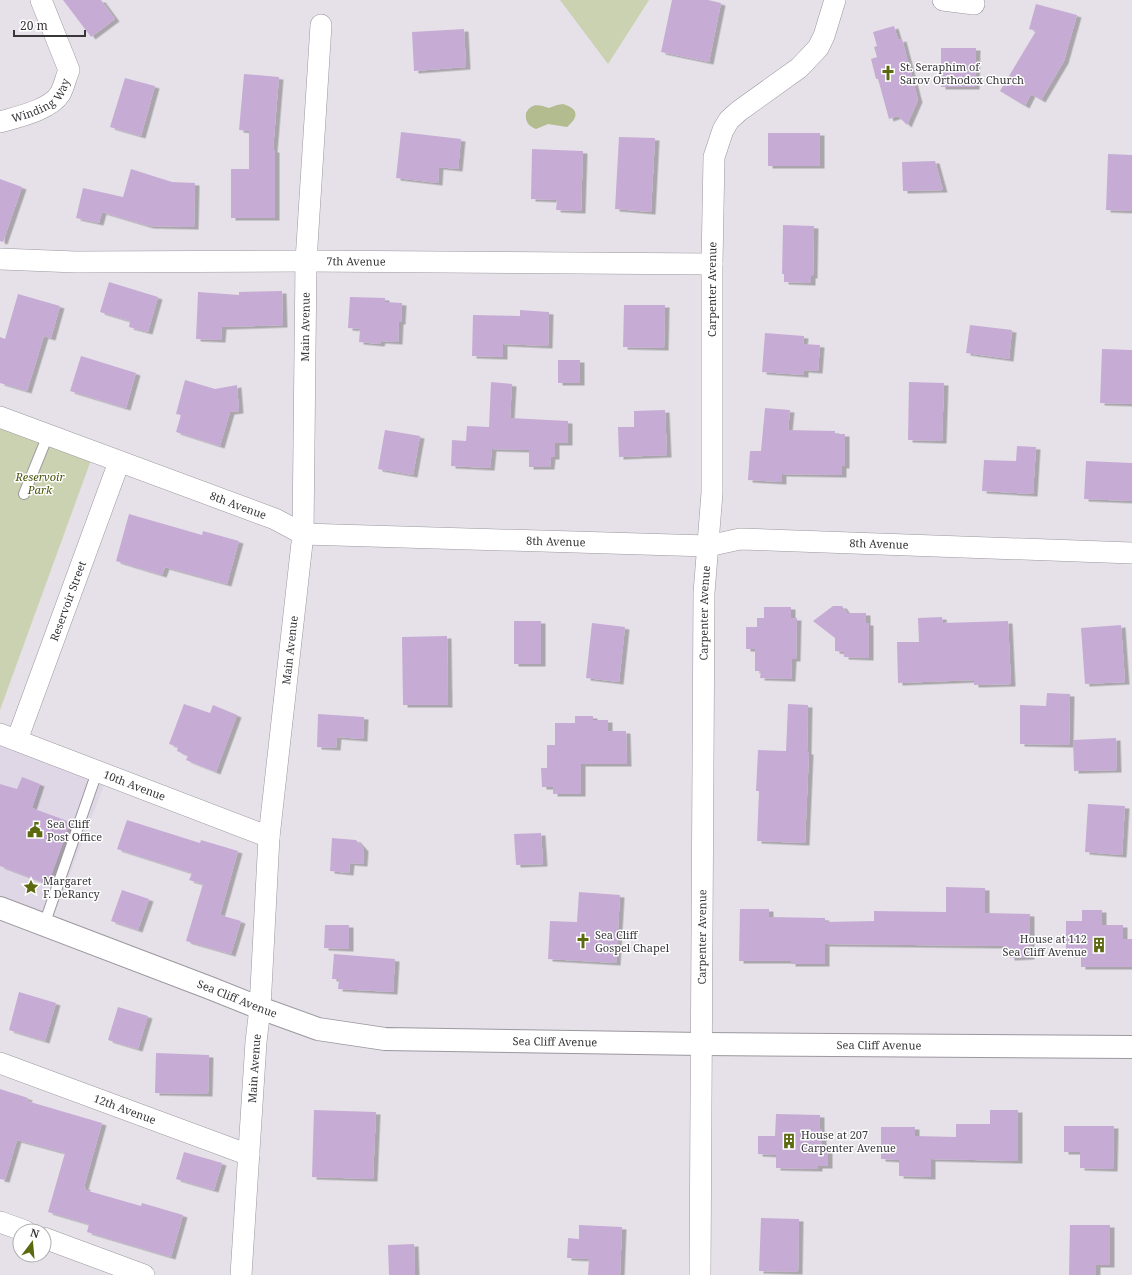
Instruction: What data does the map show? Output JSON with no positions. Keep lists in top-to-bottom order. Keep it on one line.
{"streets":{"street":["Winding Way","7th Avenue","Carpenter Avenue","Main Avenue","8th Avenue","Reservoir Street","10th Avenue","Sea Cliff Avenue","12th Avenue"]},"crossings":[["7th Avenue","Carpenter Avenue"],["7th Avenue","Main Avenue"],["Carpenter Avenue","8th Avenue"],["Carpenter Avenue","Sea Cliff Avenue"],["Main Avenue","8th Avenue"],["Main Avenue","10th Avenue"],["Main Avenue","Sea Cliff Avenue"],["Main Avenue","12th Avenue"],["8th Avenue","Reservoir Street"],["Reservoir Street","10th Avenue"]],"parks":["Reservoir Park"],"places":{"church":["St. Seraphim of Sarov Orthodox Church","Sea Cliff Gospel Chapel"],"public building":["Sea Cliff Post Office"],"place":["Margaret F. DeRancy"],"building":["House at 112 Sea Cliff Avenue","House at 207 Carpenter Avenue"]},"scale_bar":"20 m","north":"top"}
